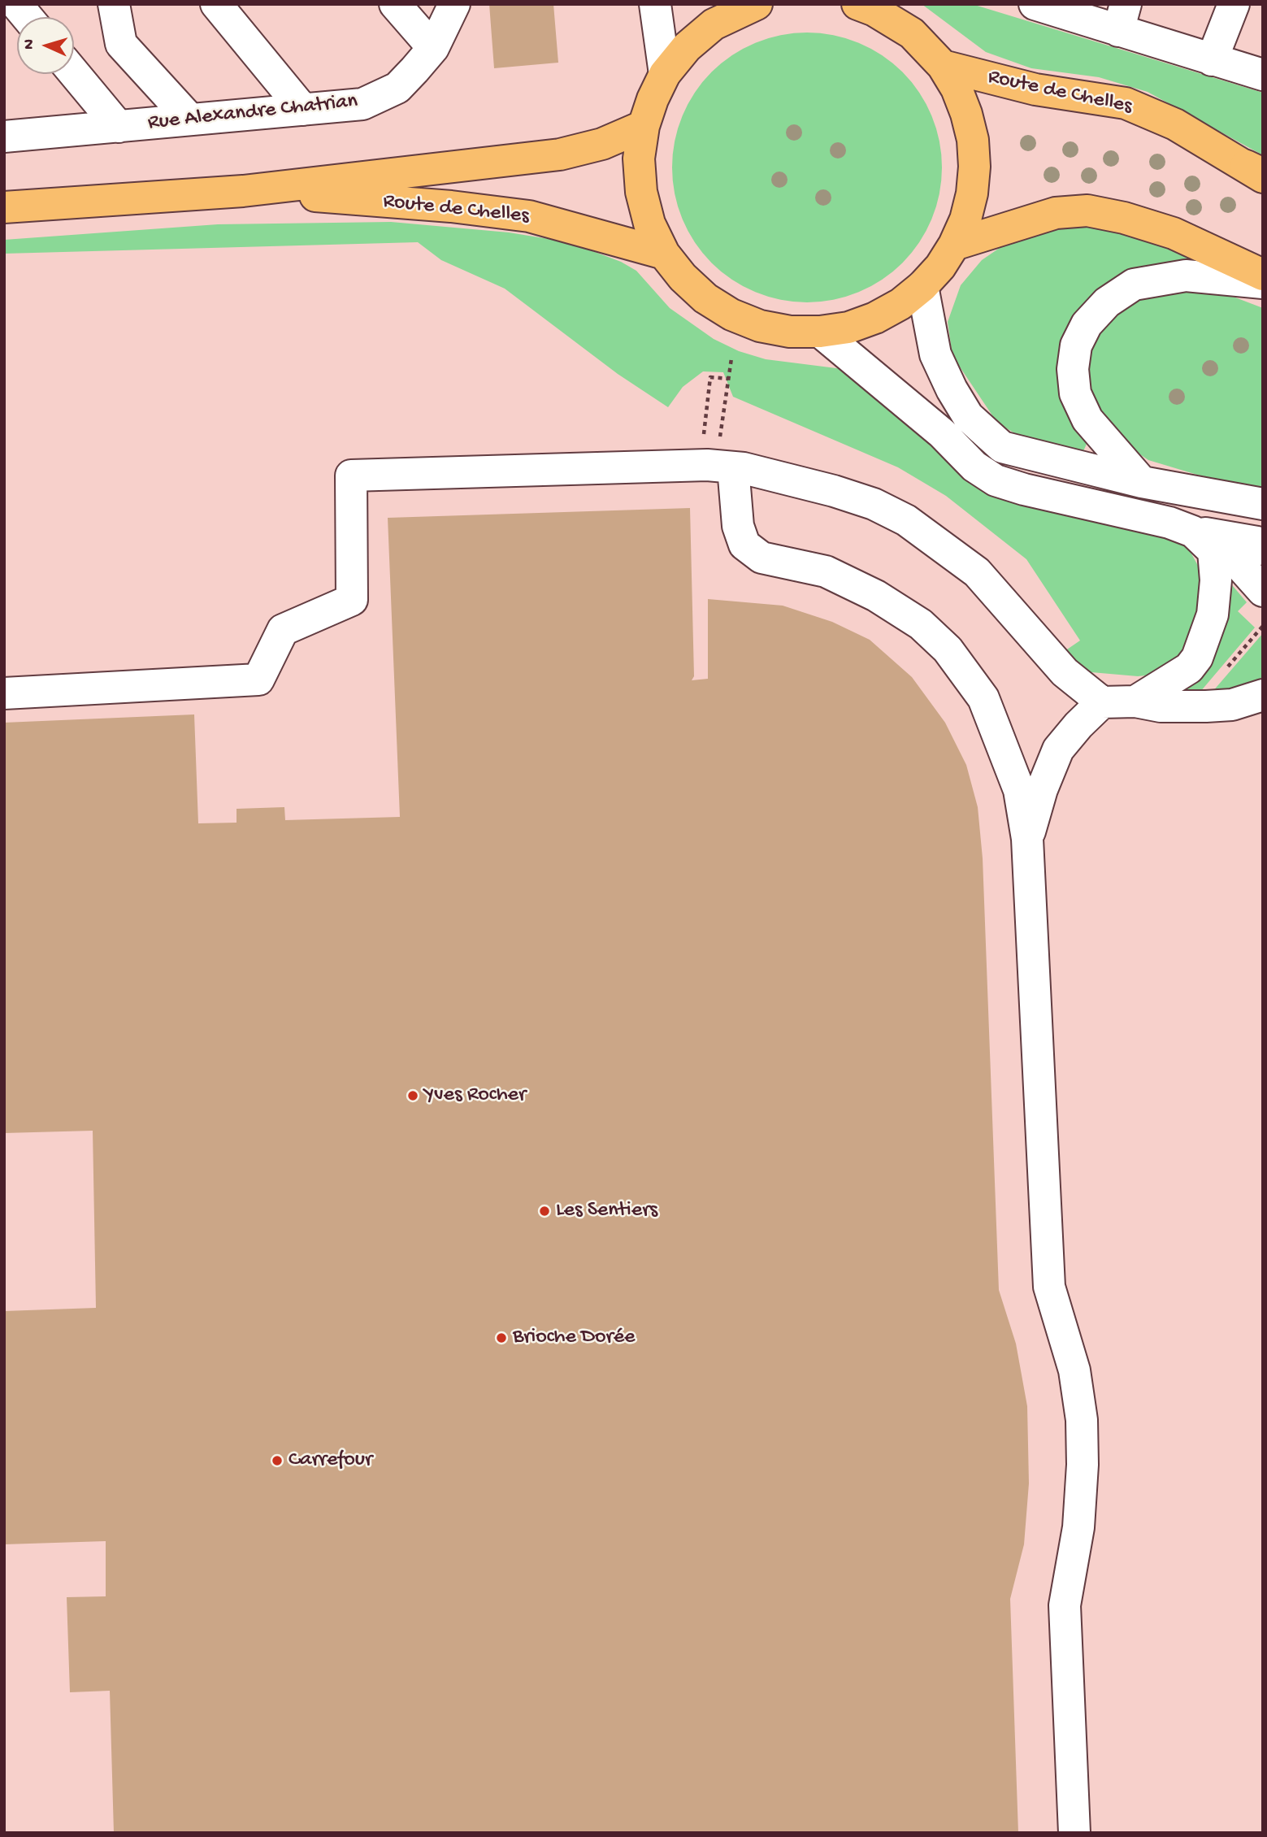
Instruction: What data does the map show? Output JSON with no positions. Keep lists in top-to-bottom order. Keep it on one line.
{"streets":{"main road":["Route de Chelles"],"street":["Rue Alexandre Chatrian"]},"places":["Yves Rocher","Les Sentiers","Brioche Dorée","Carrefour"],"north":"left"}
